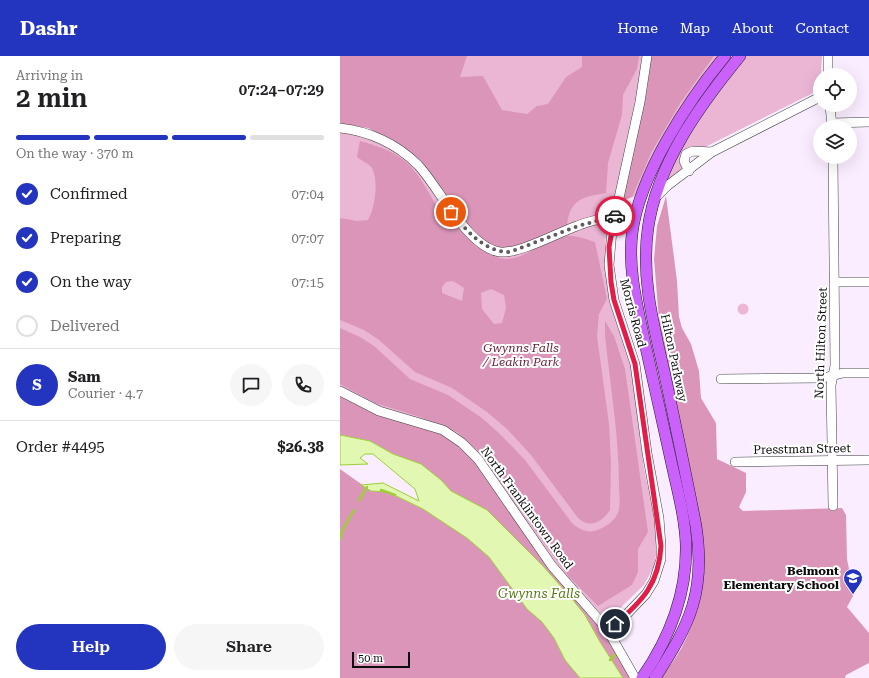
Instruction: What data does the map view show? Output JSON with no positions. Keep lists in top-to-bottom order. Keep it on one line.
{"streets":{"main road":["Hilton Parkway"],"street":["Morris Road","North Hilton Street","Presstman Street","North Franklintown Road"]},"crossings":[["Morris Road","North Franklintown Road"],["North Hilton Street","Presstman Street"]],"water":["Gwynns Falls"],"parks":["Gwynns Falls / Leakin Park"],"places":{"school or university":["Belmont Elementary School"]},"scale_bar":"50 m","page":{"header":"Dashr","nav":["Home","Map","About","Contact"],"heading":["2 min","Arriving in","07:24–07:29"],"panel":["Sam","Courier · 4.7","Order #4495","$26.38"],"bar":"On the way · 370 m","list":[["Confirmed","07:04"],["Preparing","07:07"],["On the way","07:15"],"Delivered"],"round":"S","buttons":["Help","Share"],"scale":"50 m"}}
